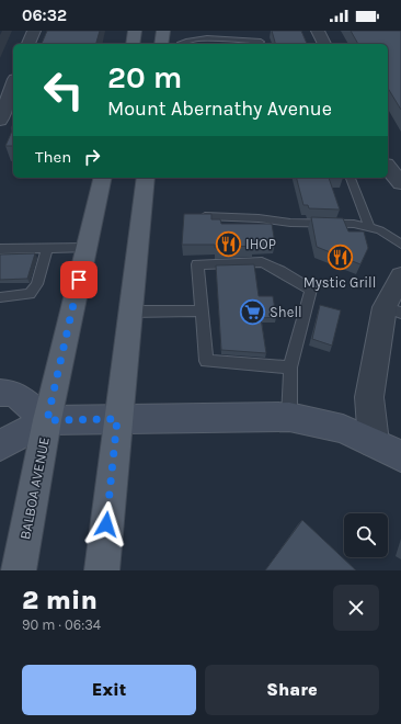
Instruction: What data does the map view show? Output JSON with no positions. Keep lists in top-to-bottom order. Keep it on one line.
{"streets":{"main road":["BALBOA AVENUE"]},"places":{"restaurant":["IHOP","Mystic Grill"],"supermarket":["Shell"]},"page":{"status":"06:32","turn":["20 m","Mount Abernathy Avenue"],"then":"Then","heading":["2 min","90 m · 06:34"],"buttons":["Exit","Share"]}}
